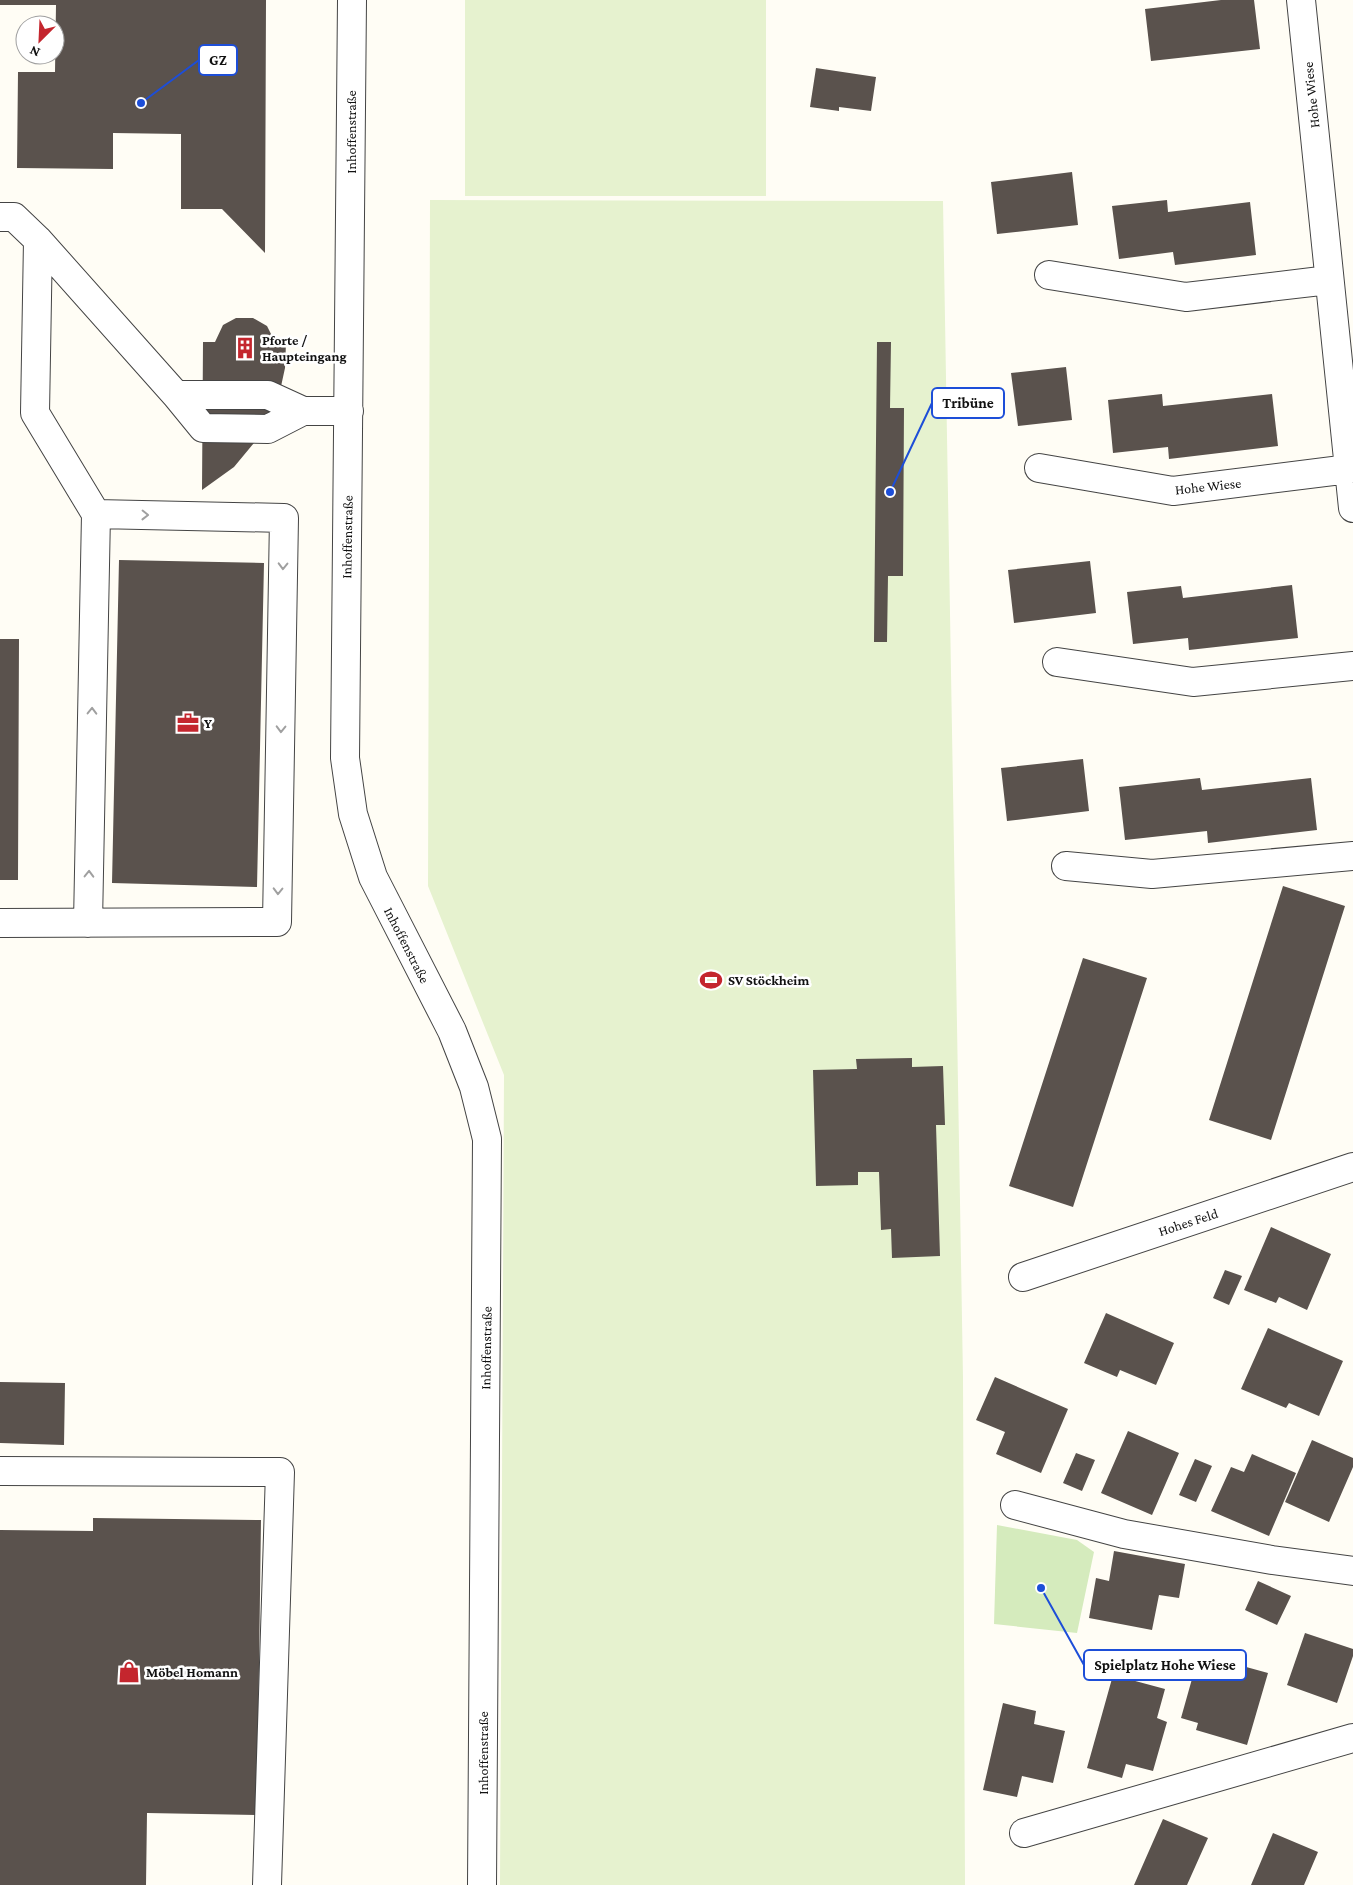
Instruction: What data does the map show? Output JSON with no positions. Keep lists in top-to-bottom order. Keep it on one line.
{"streets":{"street":["Hohe Wiese","Inhoffenstraße","Hohes Feld"]},"places":{"other":["GZ","Tribüne","Spielplatz Hohe Wiese"],"building":["Pforte / Haupteingang"],"office":["Y"],"sports":["SV Stöckheim"],"shop":["Möbel Homann"]},"north":"bottom left"}
